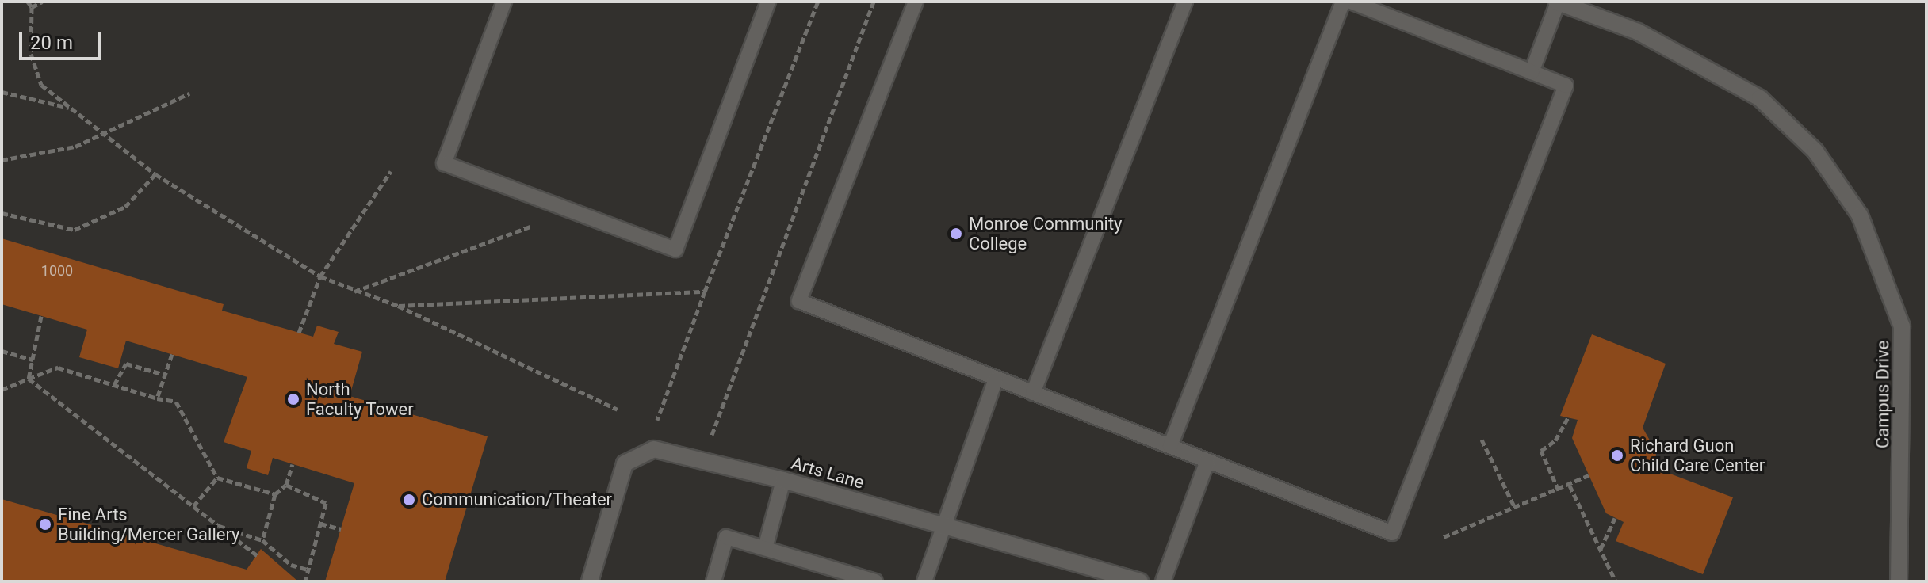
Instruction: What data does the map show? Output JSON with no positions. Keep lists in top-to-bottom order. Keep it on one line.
{"streets":{"street":["Campus Drive","Arts Lane"]},"places":["Monroe Community College","North Faculty Tower","Richard Guon Child Care Center","Communication/Theater","Fine Arts Building/Mercer Gallery"],"house_numbers":["1000"],"scale_bar":"20 m"}
